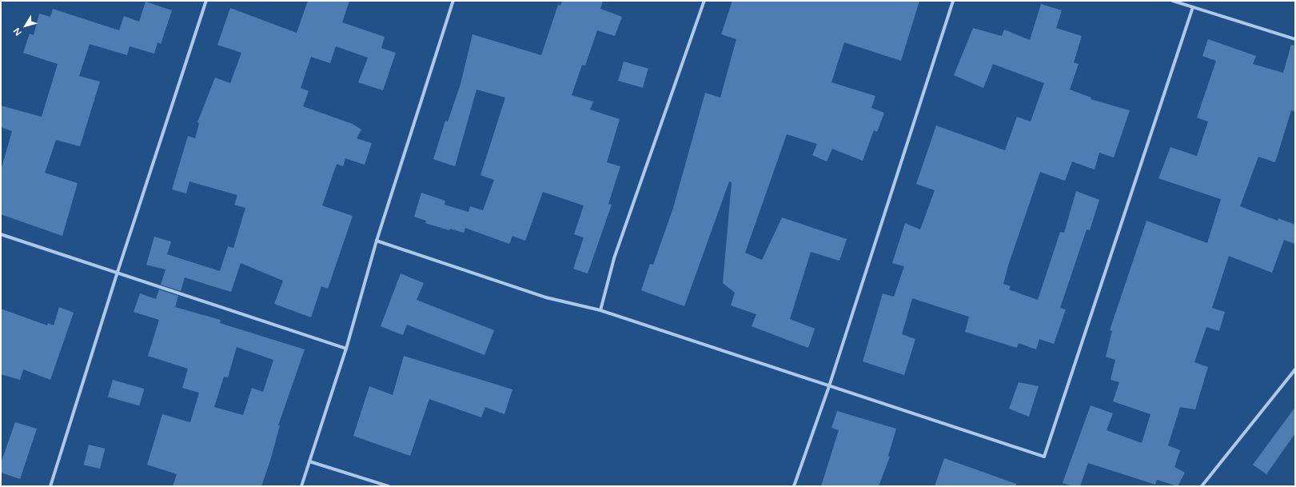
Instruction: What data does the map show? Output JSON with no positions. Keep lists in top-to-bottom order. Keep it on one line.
{"north":"bottom left"}
